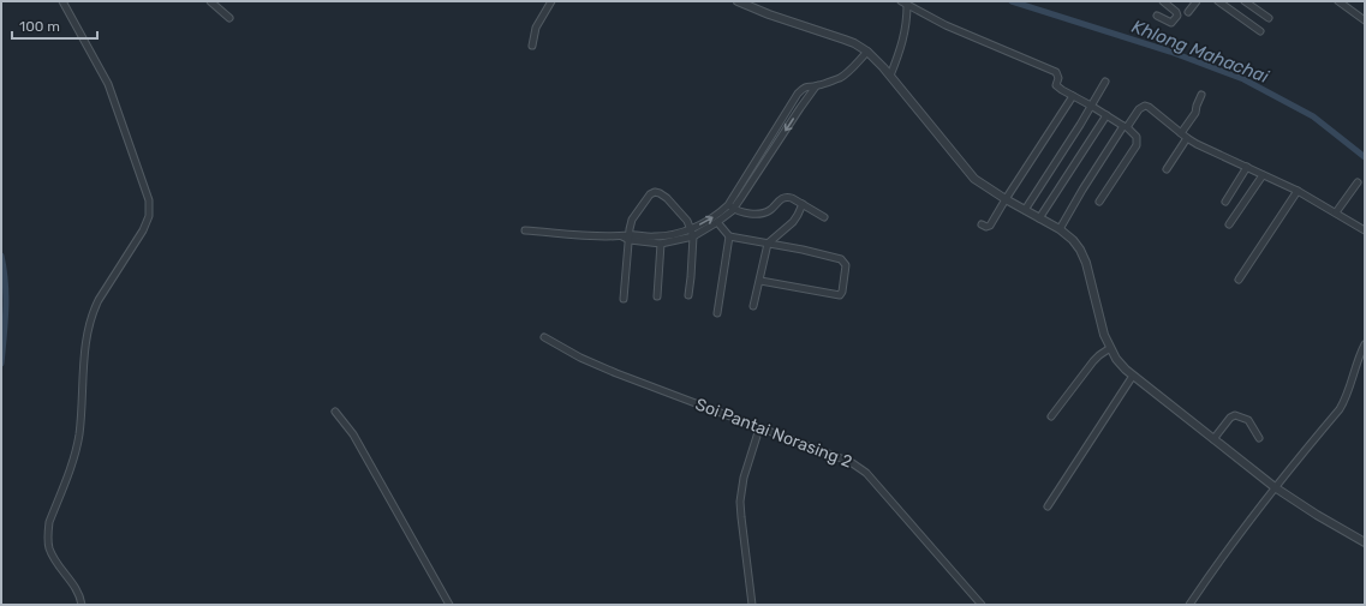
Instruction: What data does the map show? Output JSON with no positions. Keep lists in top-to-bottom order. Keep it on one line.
{"streets":{"street":["Soi Pantai Norasing 2"]},"water":["Khlong Mahachai"],"scale_bar":"100 m"}
